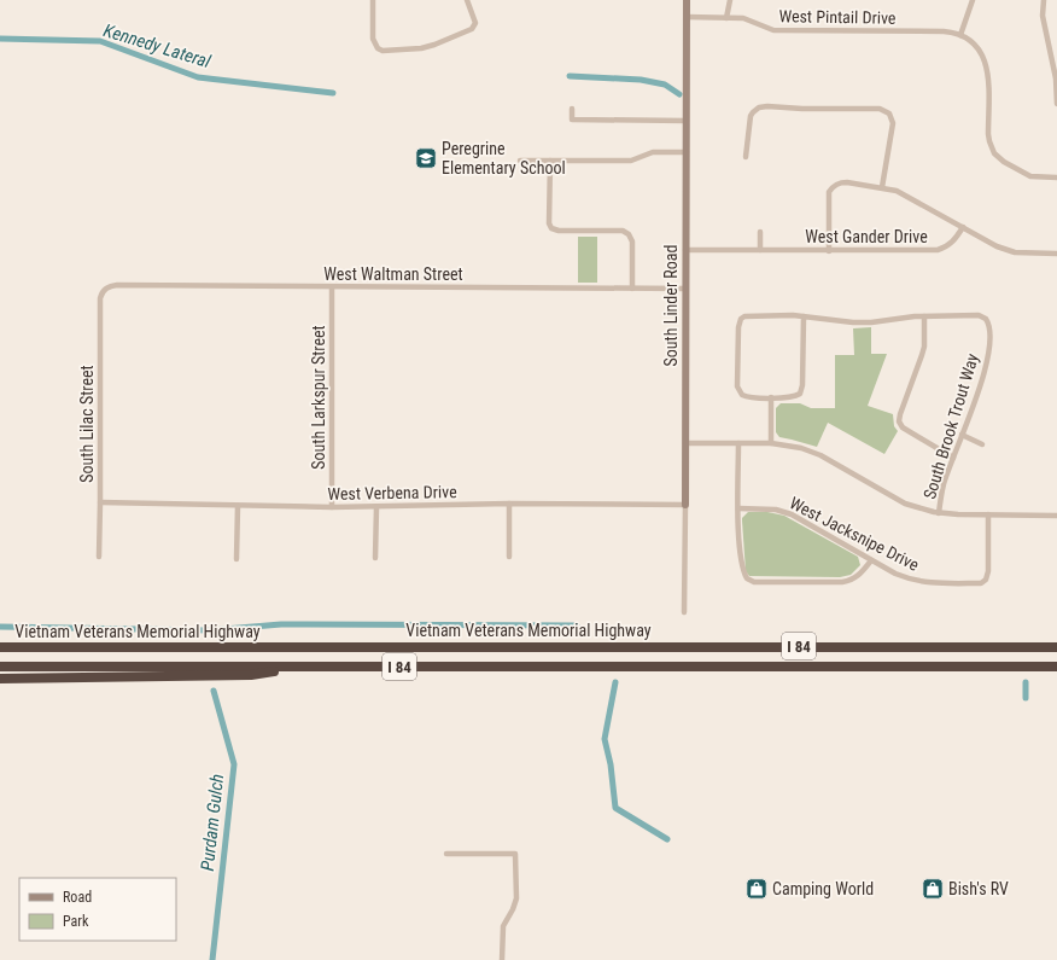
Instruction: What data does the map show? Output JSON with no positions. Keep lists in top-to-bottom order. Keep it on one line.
{"streets":{"highway":["Vietnam Veterans Memorial Highway","I 84"],"street":["West Pintail Drive","West Gander Drive","West Waltman Street","South Linder Road","South Larkspur Street","South Lilac Street","South Brook Trout Way","West Verbena Drive","West Jacksnipe Drive"]},"crossings":[["West Pintail Drive","South Linder Road"],["West Gander Drive","South Linder Road"],["West Waltman Street","South Linder Road"],["West Waltman Street","South Larkspur Street"],["West Waltman Street","South Lilac Street"],["South Linder Road","West Verbena Drive"],["South Larkspur Street","West Verbena Drive"],["South Lilac Street","West Verbena Drive"]],"water":["Kennedy Lateral","Purdam Gulch"],"places":{"school or university":["Peregrine Elementary School"],"shop":["Camping World","Bish's RV"]},"legend":["Road","Park"]}
